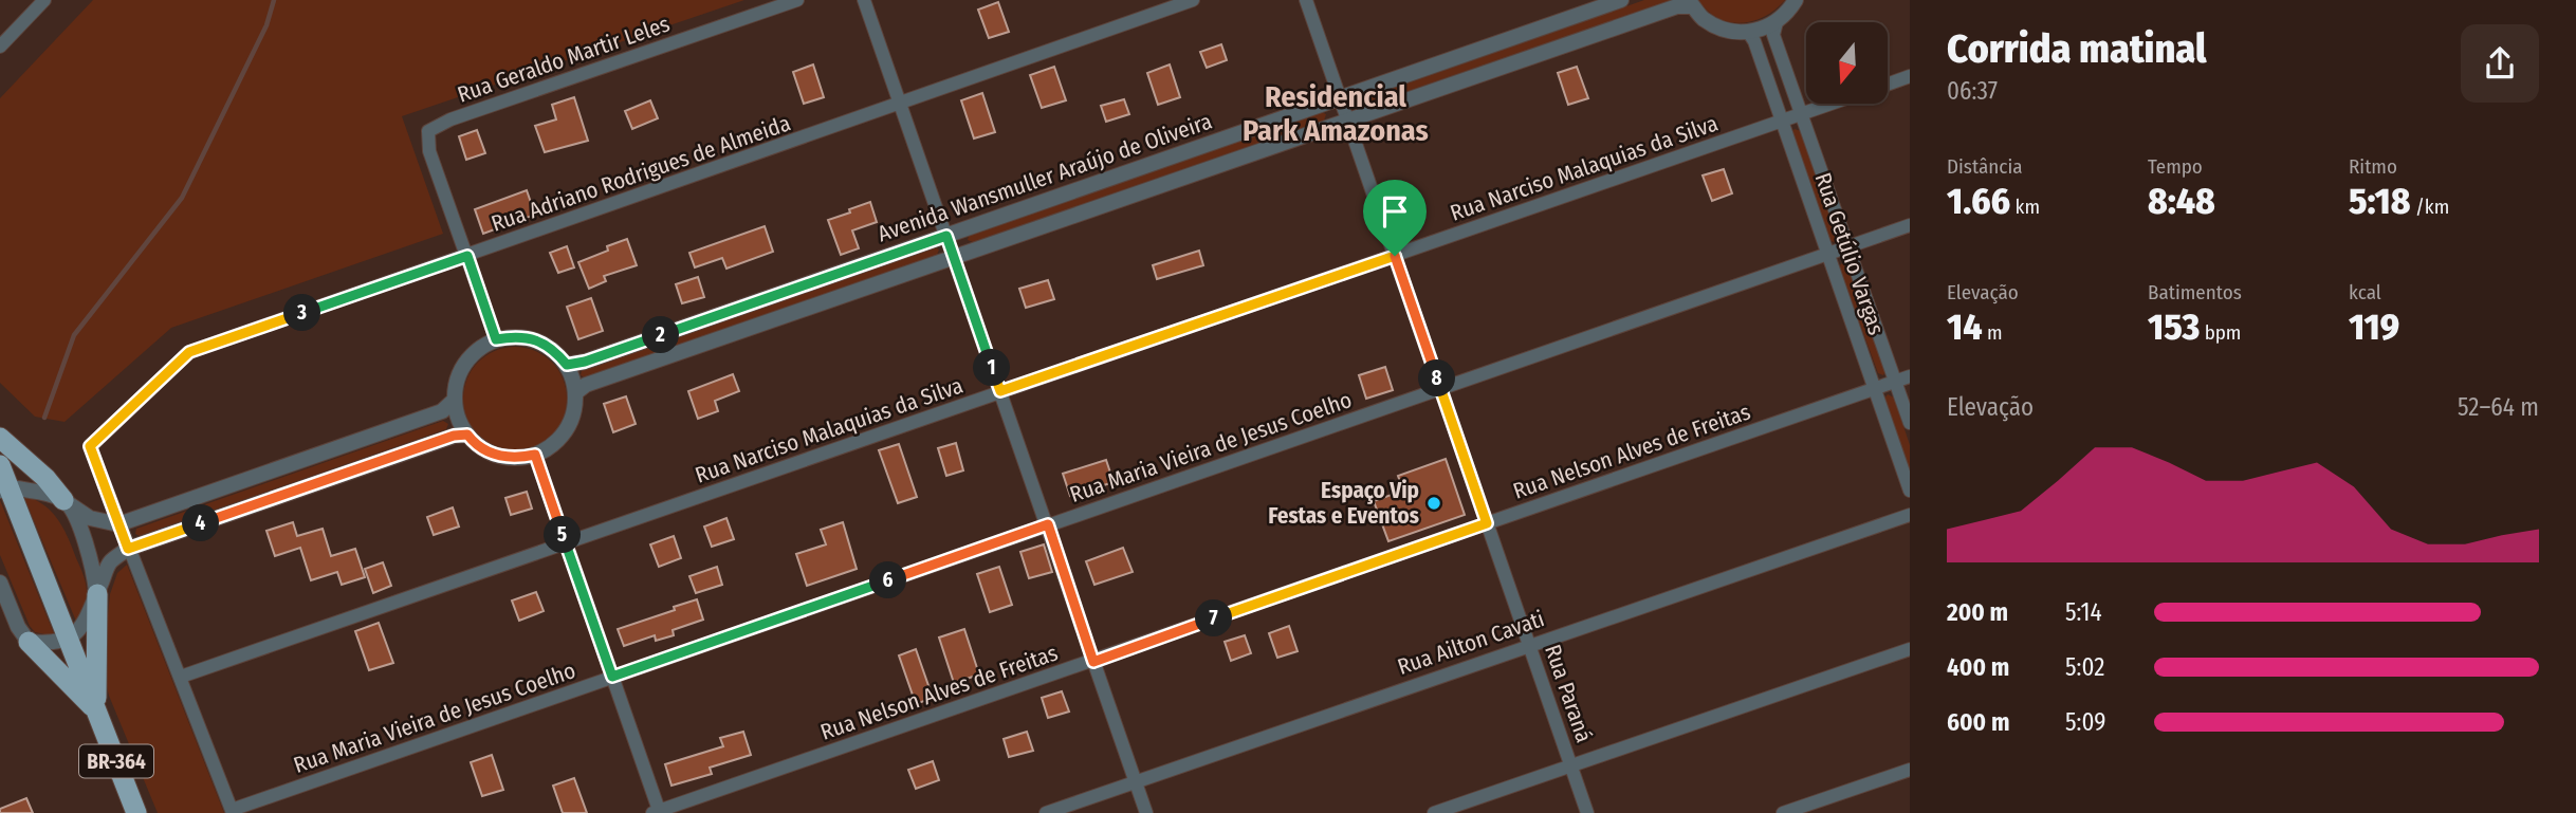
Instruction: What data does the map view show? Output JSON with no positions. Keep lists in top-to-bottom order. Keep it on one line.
{"streets":{"highway":["BR-364"],"street":["Rua Geraldo Martir Leles","Rua Narciso Malaquias da Silva","Rua Adriano Rodrigues de Almeida","Avenida Wansmuller Araújo de Oliveira","Rua Getúlio Vargas","Rua Maria Vieira de Jesus Coelho","Rua Nelson Alves de Freitas","Rua Ailton Cavati","Rua Paraná"]},"crossings":[["Rua Geraldo Martir Leles","Rua Adriano Rodrigues de Almeida"],["Rua Narciso Malaquias da Silva","Rua Getúlio Vargas"],["Rua Narciso Malaquias da Silva","Rua Paraná"],["Avenida Wansmuller Araújo de Oliveira","Rua Getúlio Vargas"],["Avenida Wansmuller Araújo de Oliveira","Rua Paraná"],["Rua Getúlio Vargas","Rua Maria Vieira de Jesus Coelho"],["Rua Getúlio Vargas","Rua Nelson Alves de Freitas"],["Rua Maria Vieira de Jesus Coelho","Rua Paraná"],["Rua Nelson Alves de Freitas","Rua Paraná"],["Rua Ailton Cavati","Rua Paraná"]],"districts":["Residencial Park Amazonas"],"places":["Espaço Vip Festas e Eventos"],"north":"bottom","page":{"heading":["Corrida matinal","06:37"],"stats":[["Distância","1.66 km"],["Tempo","8:48"],["Ritmo","5:18 /km"],["Elevação","14 m"],["Batimentos","153 bpm"],["kcal","119"]],"pins":["3","2","1","8","4","5","6","7"],"chart":["Elevação","52–64 m"],"list":[{"name":"200 m","note":"5:14"},{"name":"400 m","note":"5:02"},{"name":"600 m","note":"5:09"}]}}
